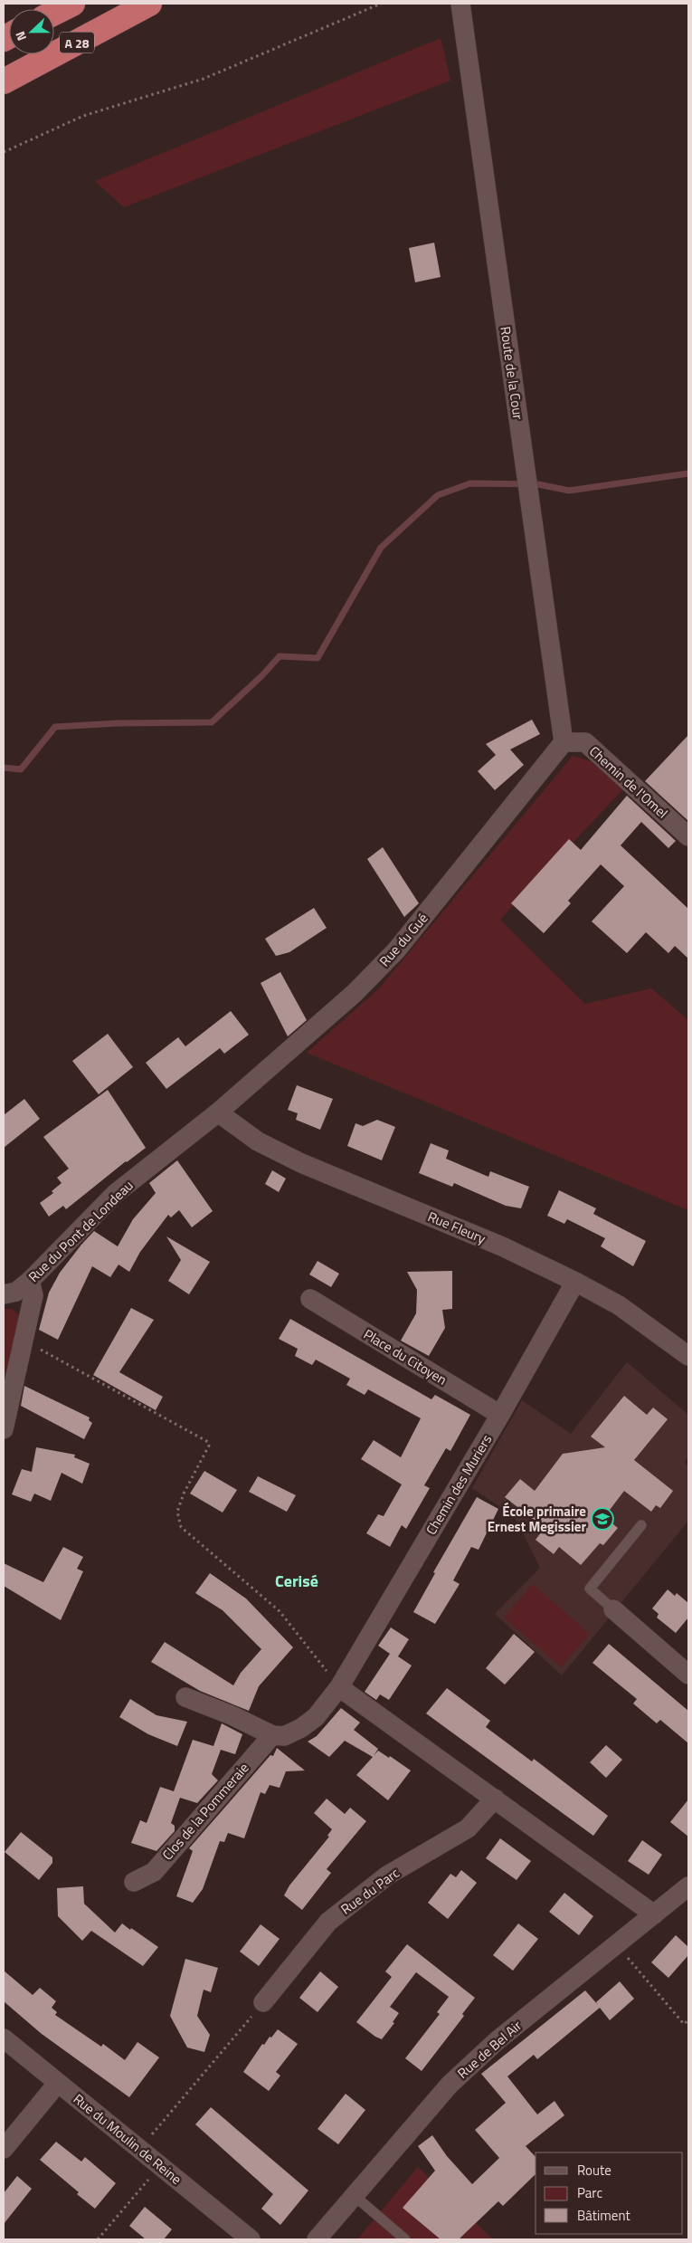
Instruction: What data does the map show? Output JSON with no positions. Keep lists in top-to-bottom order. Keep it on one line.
{"streets":{"highway":["A 28"],"street":["Route de la Cour","Chemin de l'Omel","Rue du Gué","Rue Fleury","Rue du Pont de Londeau","Place du Citoyen","Chemin des Muriers","Clos de la Pommeraie","Rue du Parc","Rue de Bel Air","Rue du Moulin de Reine"]},"crossings":[["Route de la Cour","Chemin de l'Omel"],["Route de la Cour","Rue du Gué"],["Chemin de l'Omel","Rue du Gué"],["Rue du Gué","Rue Fleury"],["Rue du Gué","Rue du Pont de Londeau"],["Rue Fleury","Rue du Pont de Londeau"],["Rue Fleury","Chemin des Muriers"],["Place du Citoyen","Chemin des Muriers"]],"districts":["Cerisé"],"places":{"school or university":["École primaire Ernest Megissier"]},"legend":["Route","Parc","Bâtiment"],"north":"left"}
